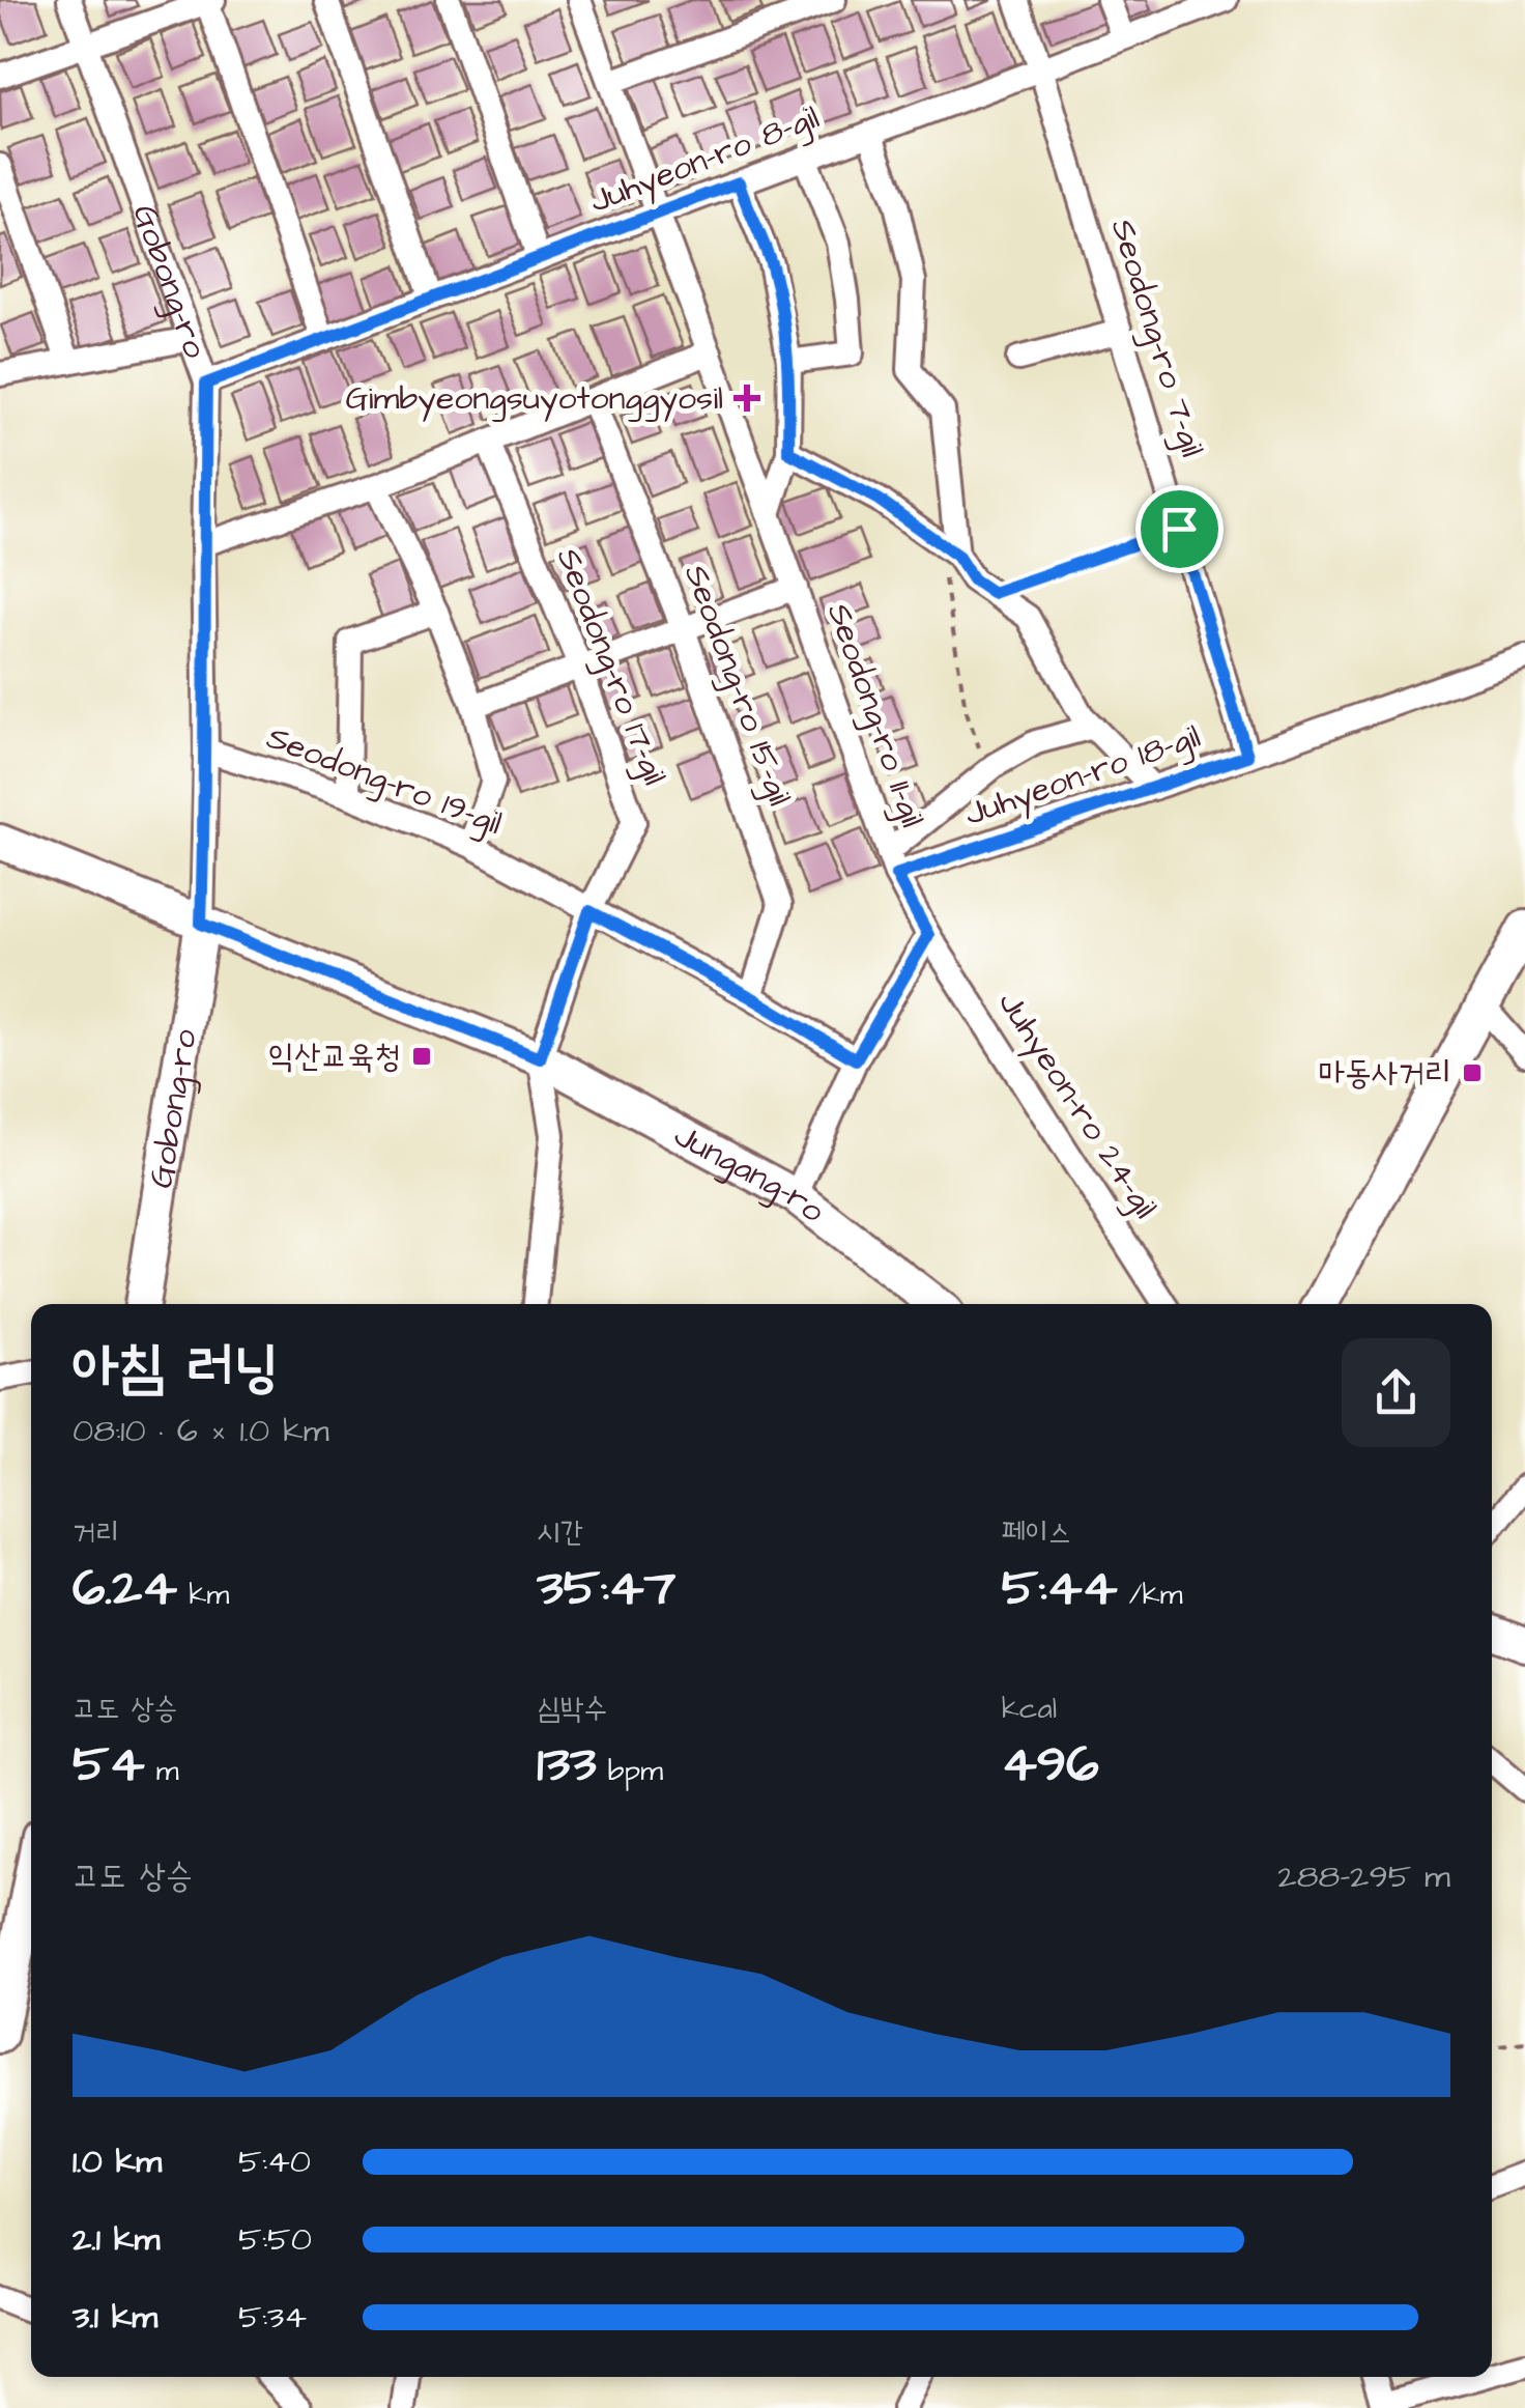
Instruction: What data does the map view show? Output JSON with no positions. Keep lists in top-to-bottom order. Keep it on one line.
{"streets":{"street":["Juhyeon-ro 8-gil","Gobong-ro","Seodong-ro 7-gil","Seodong-ro 17-gil","Seodong-ro 15-gil","Seodong-ro 11-gil","Juhyeon-ro 18-gil","Seodong-ro 19-gil","Juhyeon-ro 24-gil","Jungang-ro"]},"crossings":[["Juhyeon-ro 8-gil","Gobong-ro"],["Juhyeon-ro 8-gil","Seodong-ro 7-gil"],["Juhyeon-ro 8-gil","Seodong-ro 11-gil"],["Gobong-ro","Seodong-ro 19-gil"],["Gobong-ro","Jungang-ro"],["Seodong-ro 7-gil","Juhyeon-ro 18-gil"],["Seodong-ro 17-gil","Seodong-ro 11-gil"],["Seodong-ro 17-gil","Seodong-ro 19-gil"],["Seodong-ro 15-gil","Seodong-ro 11-gil"],["Seodong-ro 15-gil","Seodong-ro 19-gil"],["Seodong-ro 11-gil","Juhyeon-ro 18-gil"],["Seodong-ro 11-gil","Juhyeon-ro 24-gil"]],"places":{"health":["Gimbyeongsuyotonggyosil"],"transit":["익산교육청","마동사거리"]},"page":{"heading":["아침 러닝","08:10 · 6 × 1.0 km"],"stats":[["거리","6.24 km"],["시간","35:47"],["페이스","5:44 /km"],["고도 상승","54 m"],["심박수","133 bpm"],["kcal","496"]],"chart":["고도 상승","288–295 m"],"list":[{"name":"1.0 km","note":"5:40"},{"name":"2.1 km","note":"5:50"},{"name":"3.1 km","note":"5:34"}]}}
